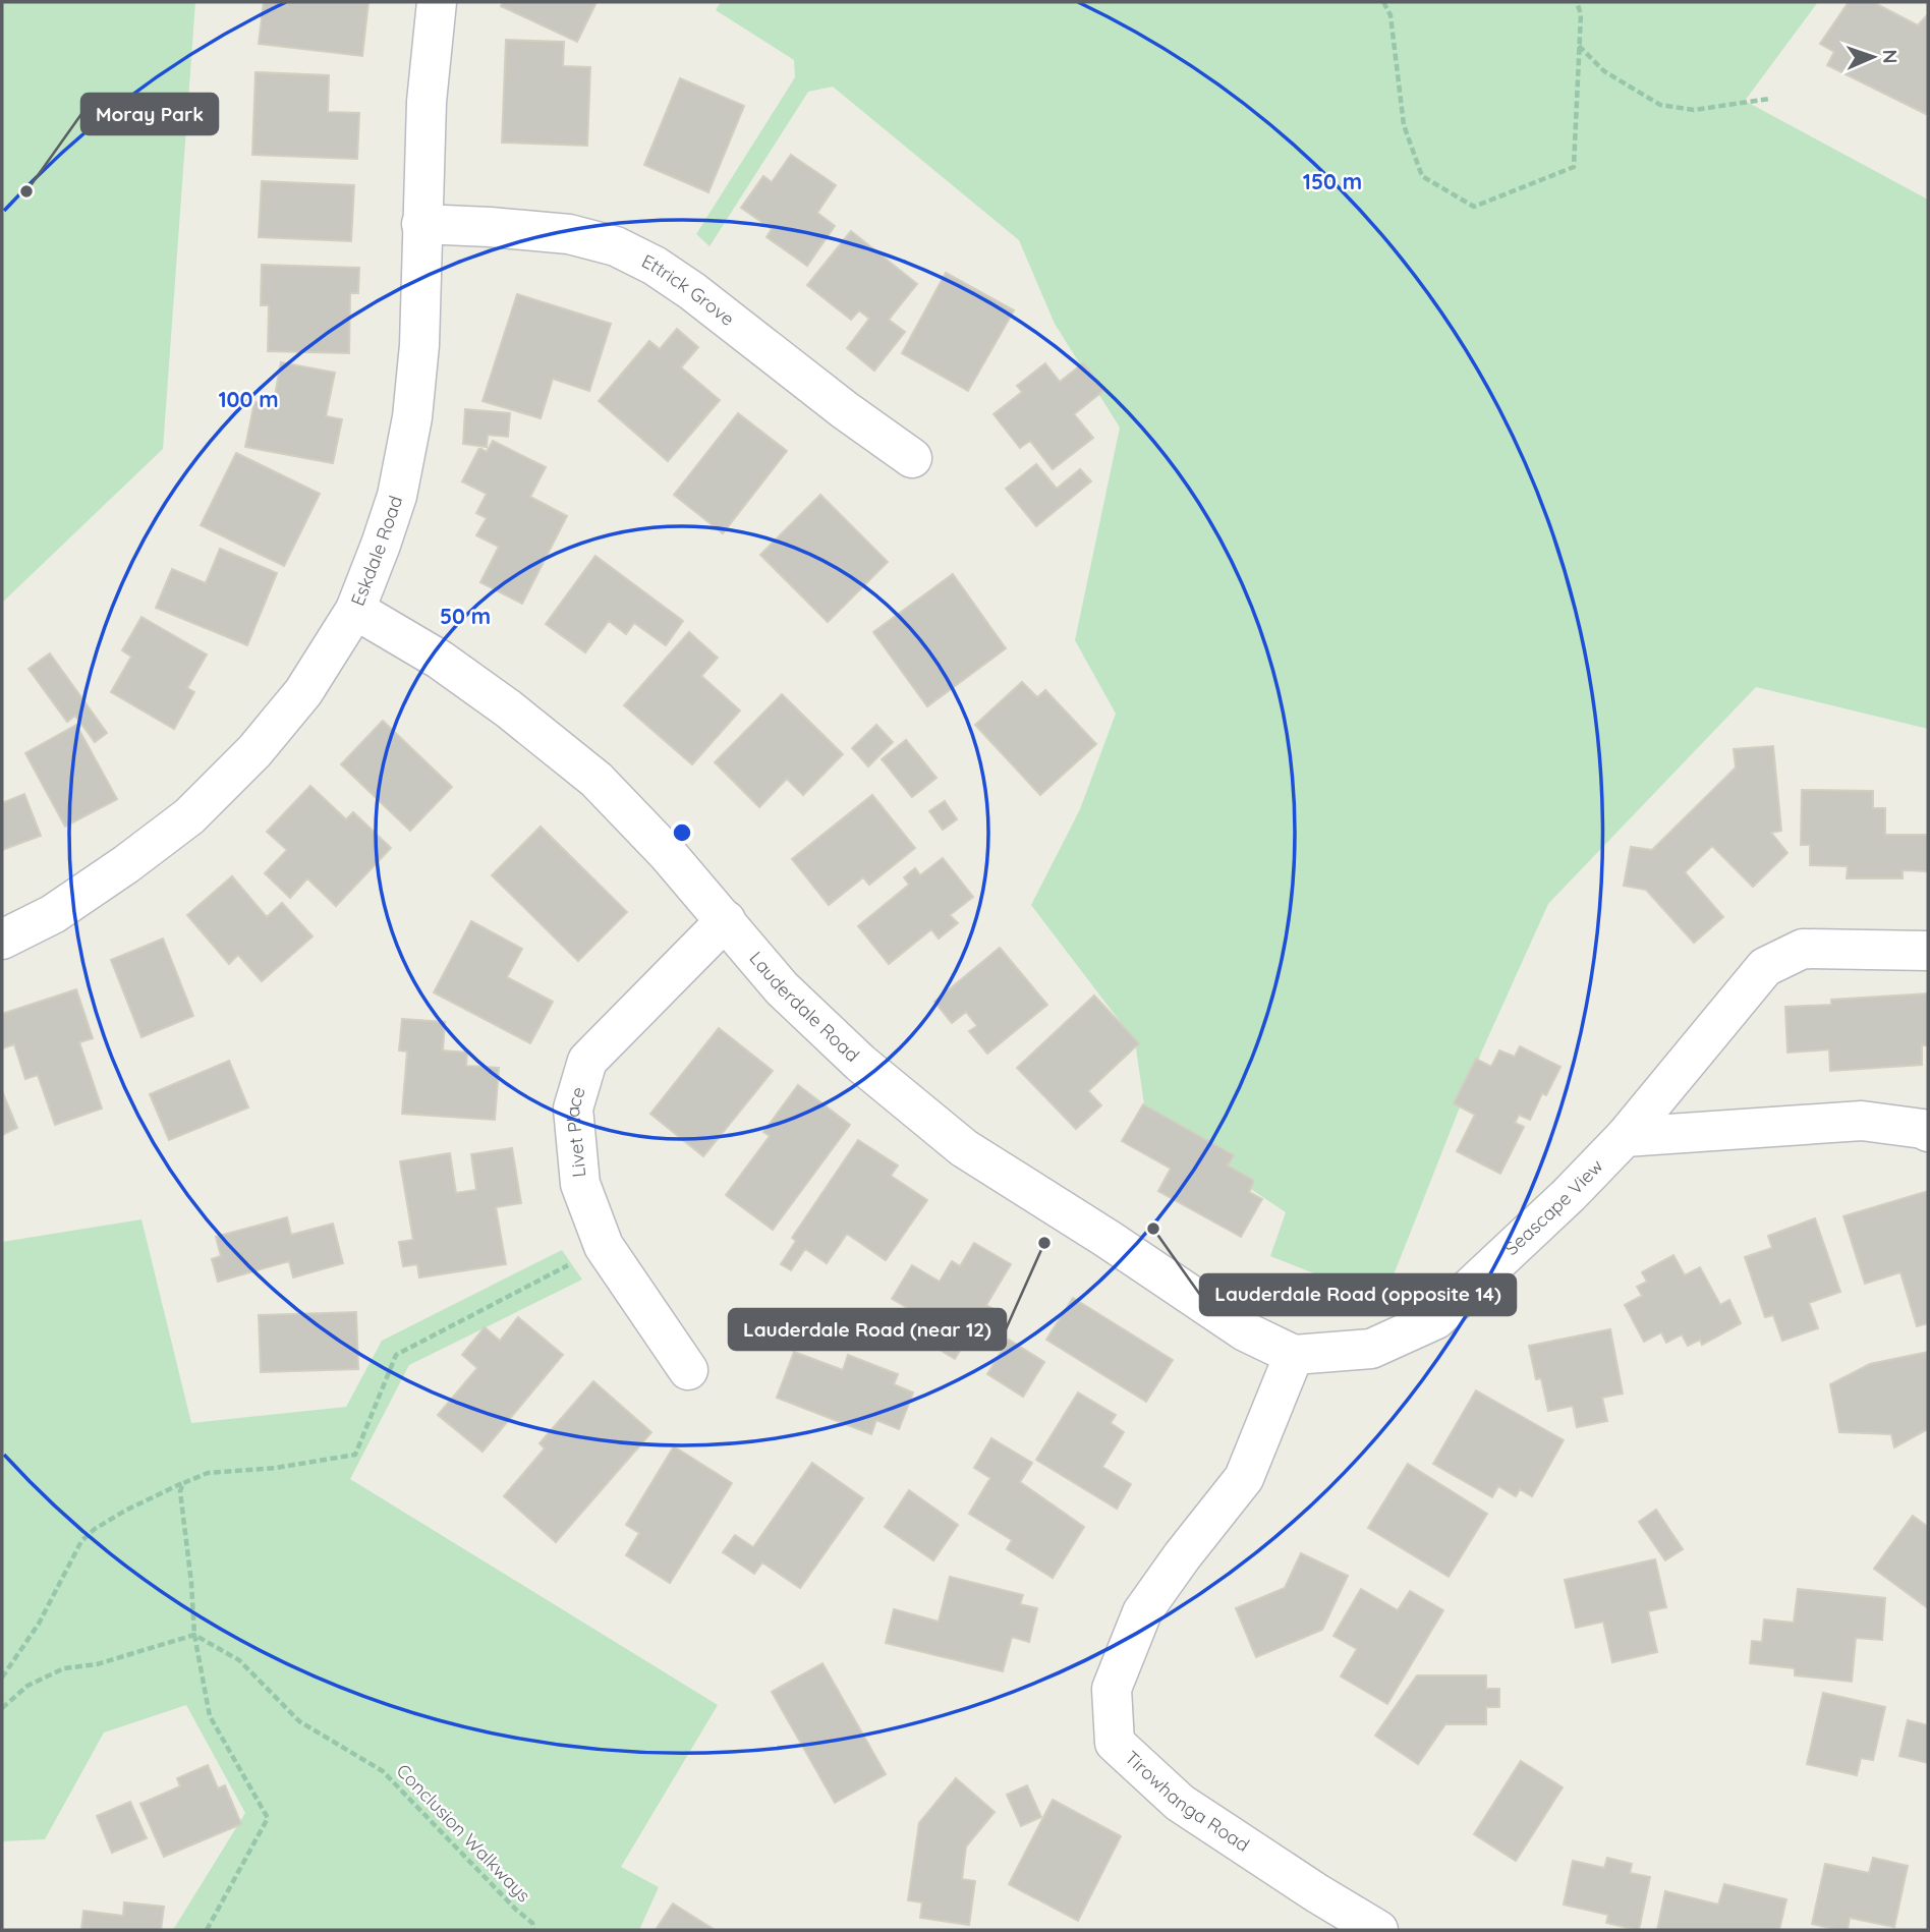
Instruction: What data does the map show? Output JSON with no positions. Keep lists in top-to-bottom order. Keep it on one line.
{"streets":{"street":["Ettrick Grove","Eskdale Road","Lauderdale Road","Livet Place","Seascape View","Tirowhanga Road"],"path":["Conclusion Walkways"]},"crossings":[["Ettrick Grove","Eskdale Road"],["Eskdale Road","Lauderdale Road"],["Lauderdale Road","Livet Place"],["Lauderdale Road","Seascape View"],["Lauderdale Road","Tirowhanga Road"],["Seascape View","Tirowhanga Road"]],"places":["Moray Park","Lauderdale Road (opposite 14)","Lauderdale Road (near 12)"],"north":"right","rings":["150 m","100 m","50 m"]}
